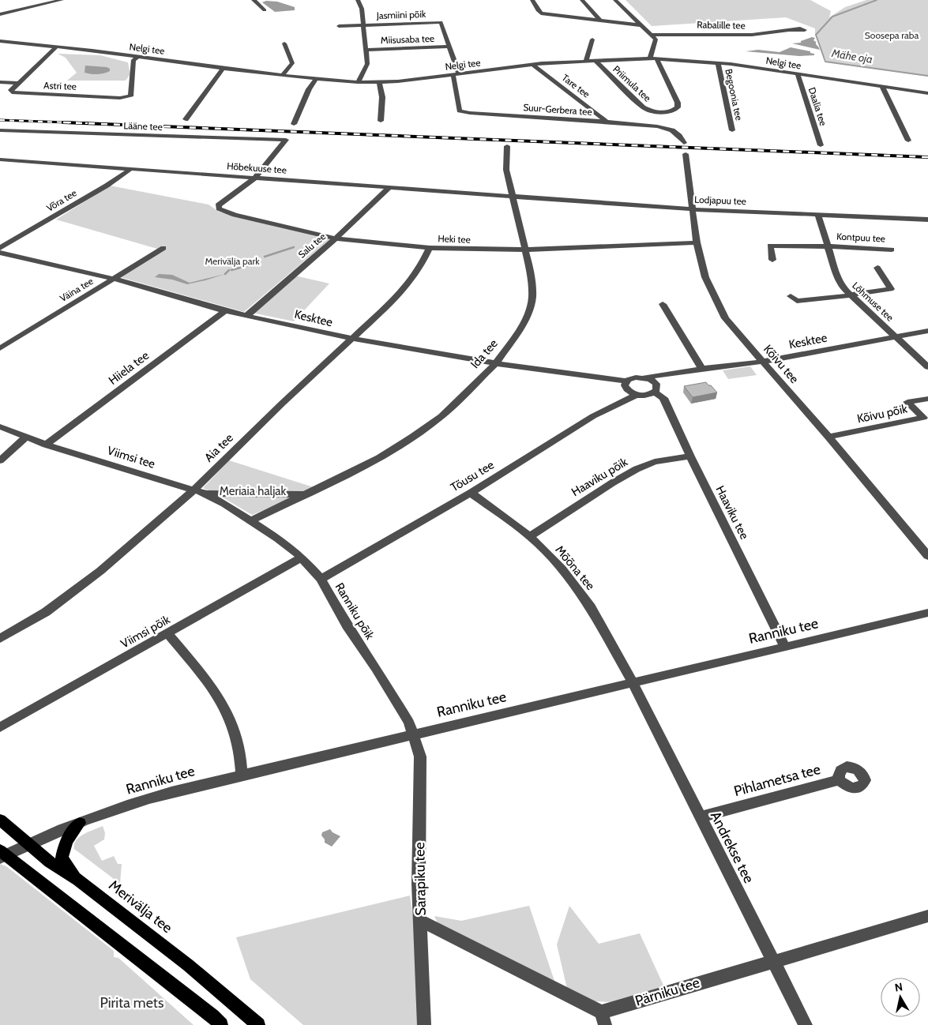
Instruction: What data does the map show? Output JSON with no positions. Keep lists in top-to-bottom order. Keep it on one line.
{"streets":{"main road":["Merivälja tee"],"street":["Jasmiini põik","Rabalille tee","Miisusaba tee","Nelgi tee","Priimula tee","Astri tee","Tare tee","Begoonia tee","Daalia tee","Suur-Gerbera tee","Lääne tee","Hõbekuuse tee","Võra tee","Lodjapuu tee","Kontpuu tee","Heki tee","Salu tee","Väina tee","Lõhmuse tee","Kesktee","Ida tee","Kõivu tee","Hiiela tee","Kõivu põik","Aia tee","Viimsi tee","Tõusu tee","Haaviku põik","Haaviku tee","Mõõna tee","Ranniku põik","Ranniku tee","Viimsi põik","Pihlametsa tee","Andrekse tee","Sarapiku tee","Pärniku tee"]},"crossings":[["Jasmiini põik","Miisusaba tee"],["Nelgi tee","Priimula tee"],["Nelgi tee","Astri tee"],["Nelgi tee","Tare tee"],["Nelgi tee","Begoonia tee"],["Nelgi tee","Daalia tee"],["Nelgi tee","Suur-Gerbera tee"],["Tare tee","Suur-Gerbera tee"],["Lääne tee","Hõbekuuse tee"],["Lääne tee","Heki tee"],["Hõbekuuse tee","Võra tee"],["Hõbekuuse tee","Lodjapuu tee"],["Hõbekuuse tee","Heki tee"],["Hõbekuuse tee","Salu tee"],["Hõbekuuse tee","Ida tee"],["Lodjapuu tee","Lõhmuse tee"],["Lodjapuu tee","Ida tee"],["Lodjapuu tee","Kõivu tee"],["Kontpuu tee","Lõhmuse tee"],["Heki tee","Salu tee"],["Heki tee","Ida tee"],["Heki tee","Kõivu tee"],["Heki tee","Aia tee"],["Salu tee","Kesktee"],["Väina tee","Kesktee"],["Lõhmuse tee","Kesktee"],["Kesktee","Ida tee"],["Kesktee","Kõivu tee"],["Kesktee","Hiiela tee"],["Kesktee","Aia tee"],["Kesktee","Haaviku tee"],["Ida tee","Viimsi tee"],["Ida tee","Ranniku põik"],["Kõivu tee","Kõivu põik"],["Hiiela tee","Viimsi tee"],["Aia tee","Viimsi tee"],["Viimsi tee","Ranniku põik"],["Tõusu tee","Haaviku tee"],["Tõusu tee","Mõõna tee"],["Tõusu tee","Ranniku põik"],["Haaviku põik","Haaviku tee"],["Haaviku põik","Mõõna tee"],["Haaviku tee","Ranniku tee"],["Mõõna tee","Ranniku tee"],["Mõõna tee","Andrekse tee"],["Ranniku põik","Ranniku tee"],["Ranniku põik","Viimsi põik"],["Ranniku põik","Sarapiku tee"],["Ranniku tee","Andrekse tee"],["Ranniku tee","Sarapiku tee"],["Ranniku tee","Merivälja tee"],["Pihlametsa tee","Andrekse tee"],["Andrekse tee","Pärniku tee"],["Sarapiku tee","Pärniku tee"]],"water":["Mähe oja"],"parks":["Soosepa raba","Merivälja park","Meriaia haljak","Pirita mets"],"north":"top"}
